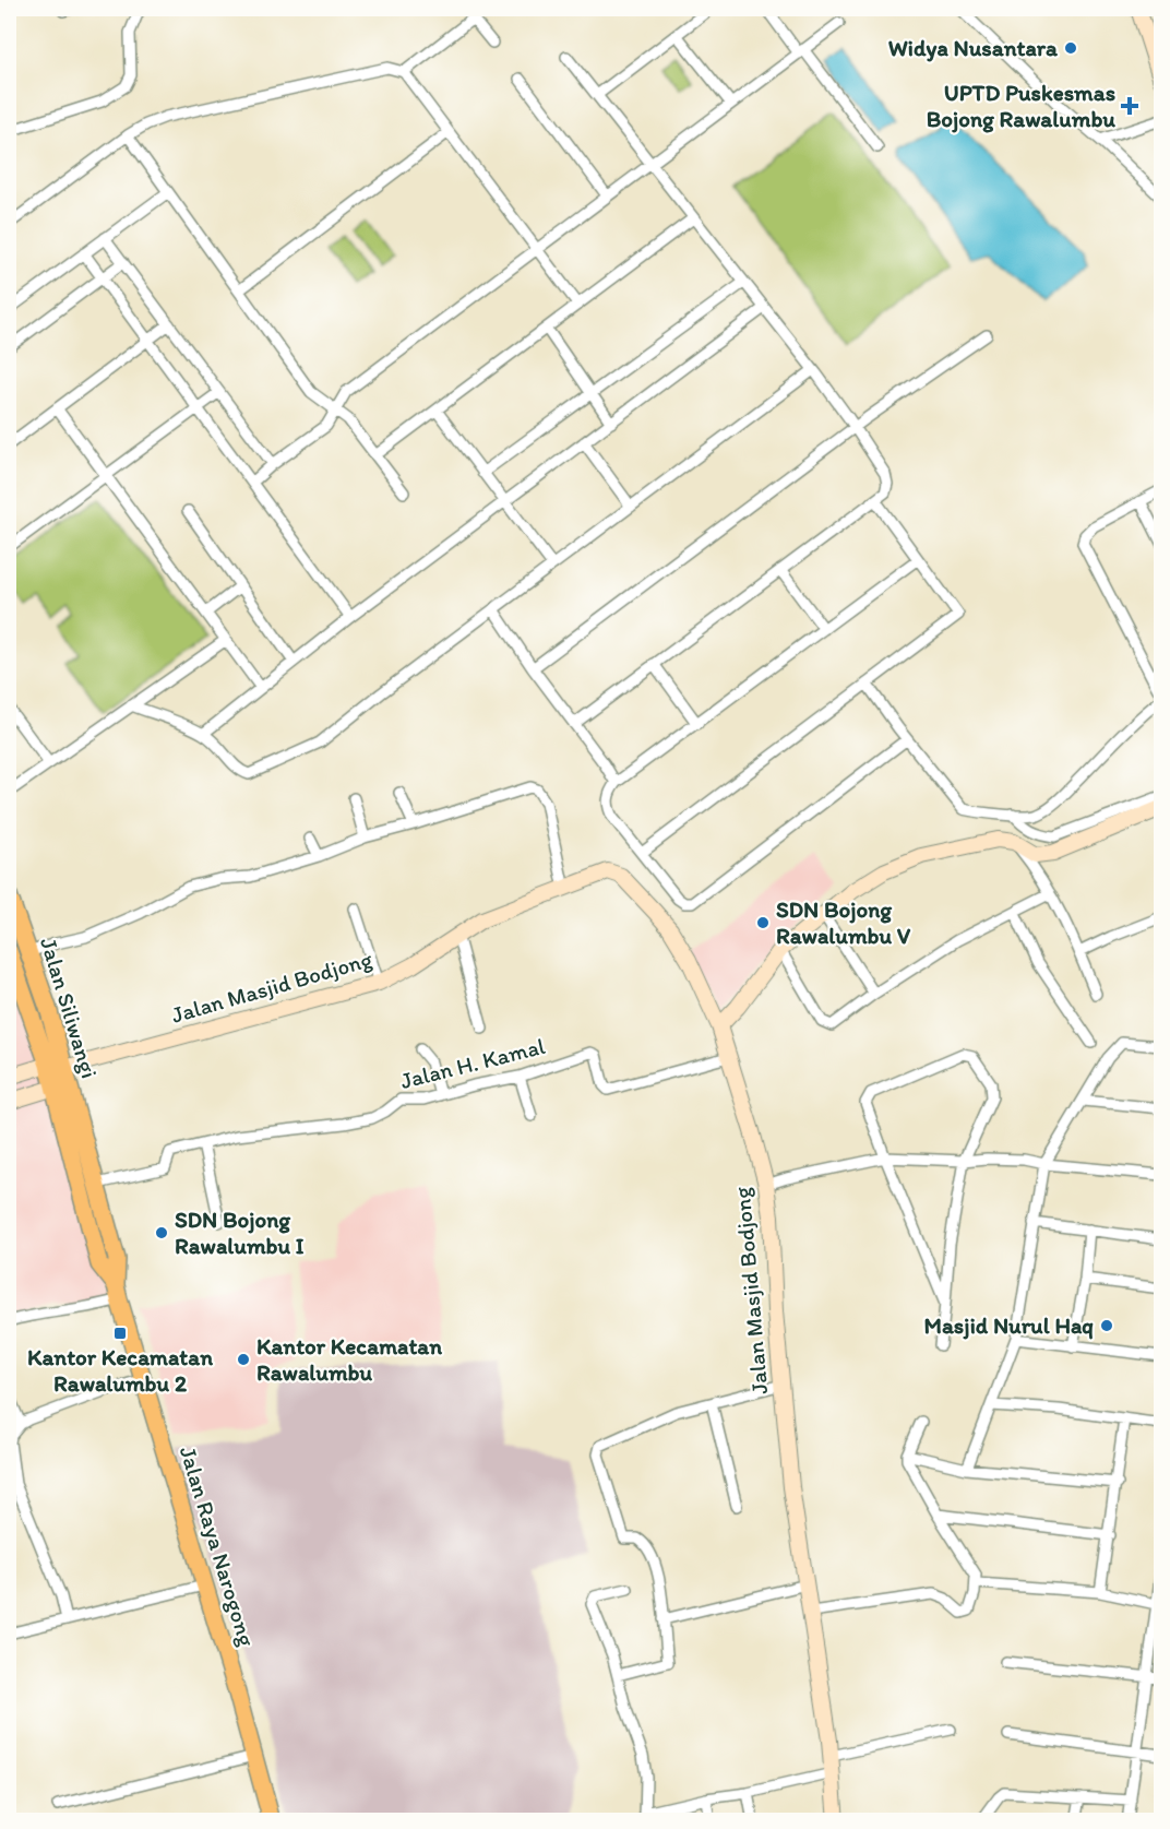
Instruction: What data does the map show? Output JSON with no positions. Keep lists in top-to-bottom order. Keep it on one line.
{"streets":{"main road":["Jalan Siliwangi","Jalan Raya Narogong"],"street":["Jalan Masjid Bodjong","Jalan H. Kamal"]},"crossings":[["Jalan Masjid Bodjong","Jalan Siliwangi"],["Jalan Masjid Bodjong","Jalan H. Kamal"],["Jalan Siliwangi","Jalan Raya Narogong"],["Jalan H. Kamal","Jalan Raya Narogong"]],"places":{"other":["Widya Nusantara","SDN Bojong Rawalumbu V","SDN Bojong Rawalumbu I","Masjid Nurul Haq","Kantor Kecamatan Rawalumbu"],"health":["UPTD Puskesmas Bojong Rawalumbu"],"transit":["Kantor Kecamatan Rawalumbu 2"]}}
